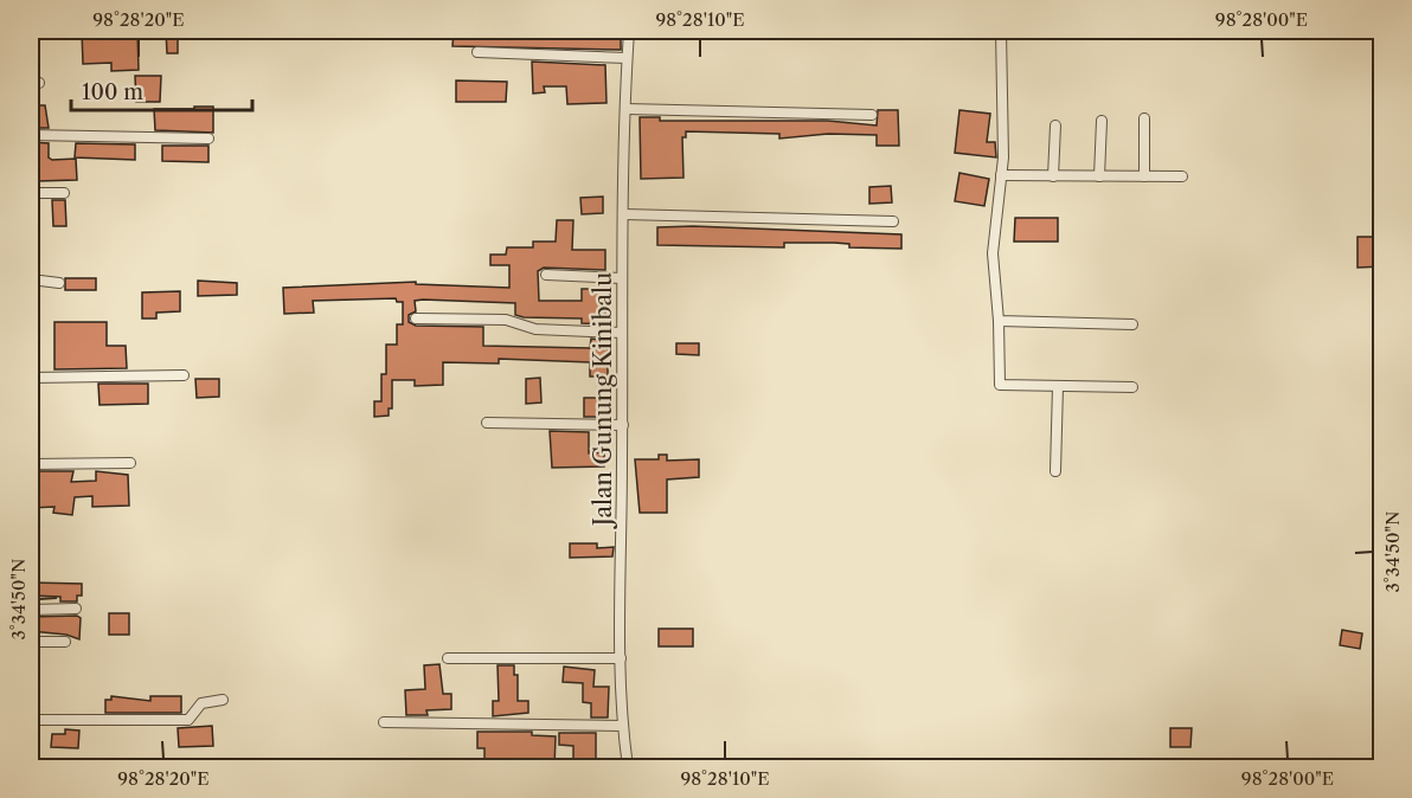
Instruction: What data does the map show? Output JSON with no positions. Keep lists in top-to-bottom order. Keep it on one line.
{"streets":{"street":["Jalan Gunung Kinibalu"]},"scale_bar":"100 m","coordinates":["98°28'20\"E","98°28'10\"E","98°28'00\"E","3°34'50\"N"]}
